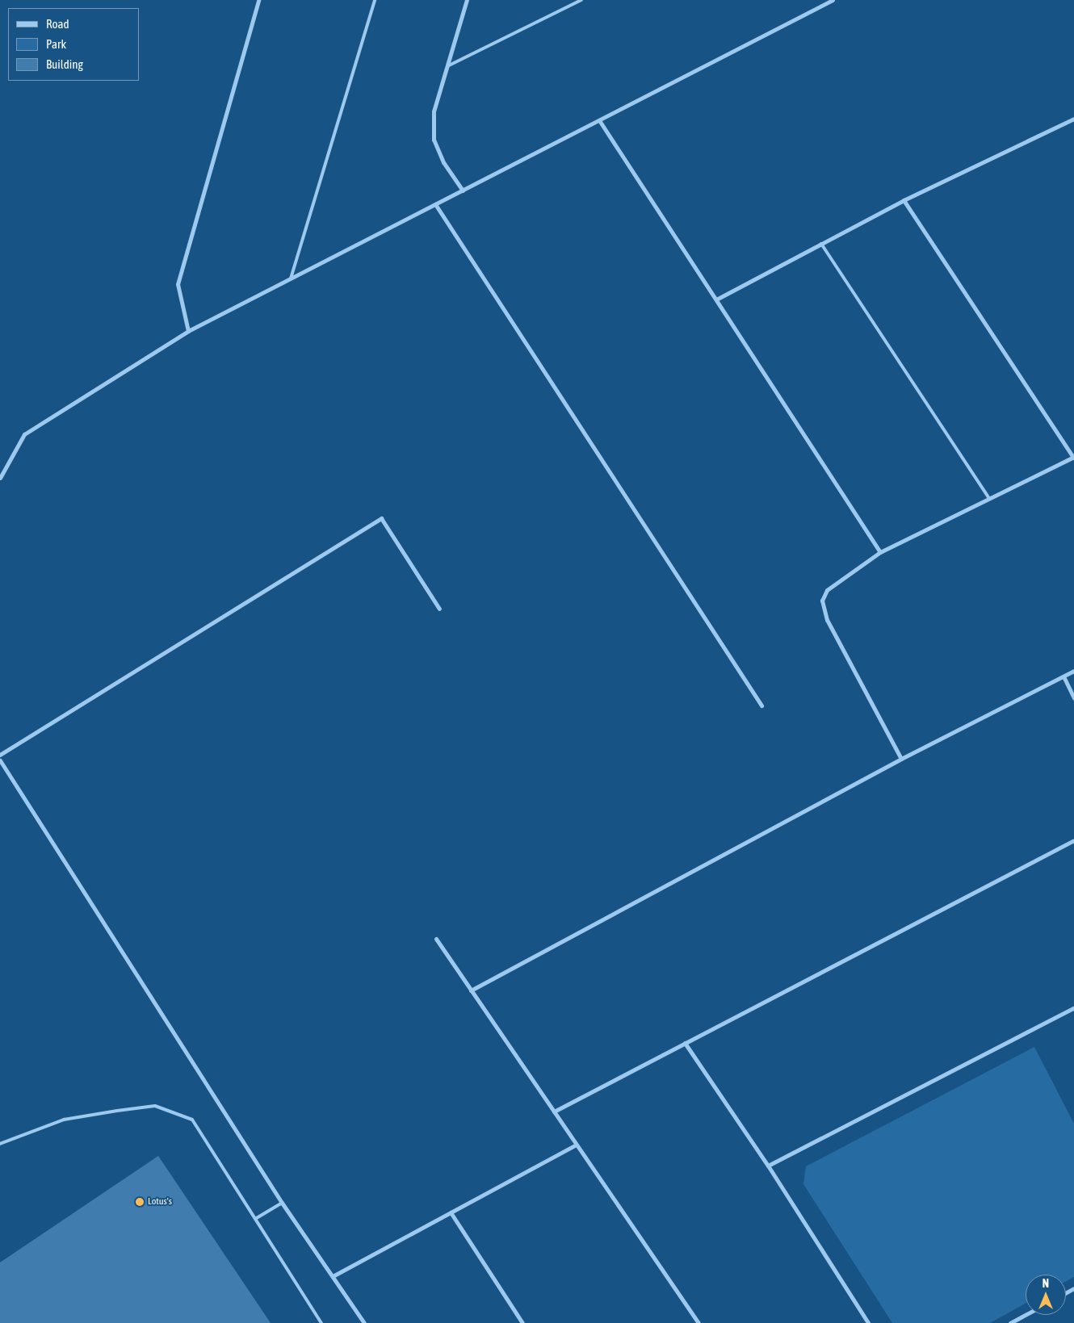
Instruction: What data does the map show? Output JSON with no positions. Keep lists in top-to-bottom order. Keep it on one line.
{"places":["Lotus's"],"legend":["Road","Park","Building"],"north":"top"}
